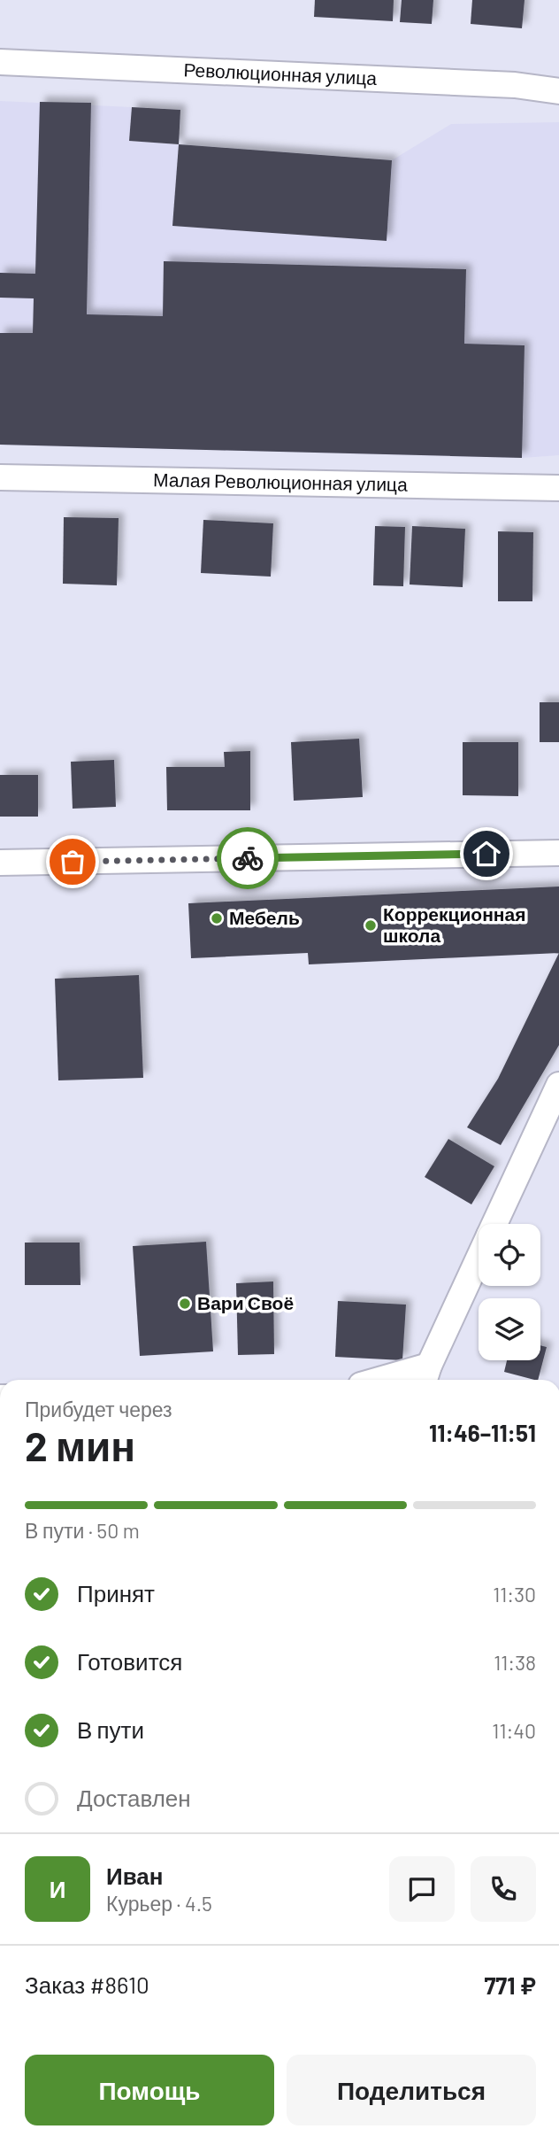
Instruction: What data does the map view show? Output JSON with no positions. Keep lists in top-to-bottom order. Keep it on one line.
{"streets":{"street":["Революционная улица","Малая Революционная улица"]},"places":["Мебель","Коррекционная школа","Вари Своё"],"page":{"heading":["2 мин","Прибудет через","11:46–11:51"],"panel":["Иван","Курьер · 4.5","Заказ #8610","771 ₽"],"bar":"В пути · 50 m","list":[["Принят","11:30"],["Готовится","11:38"],["В пути","11:40"],"Доставлен"],"round":"И","buttons":["Помощь","Поделиться"]}}
